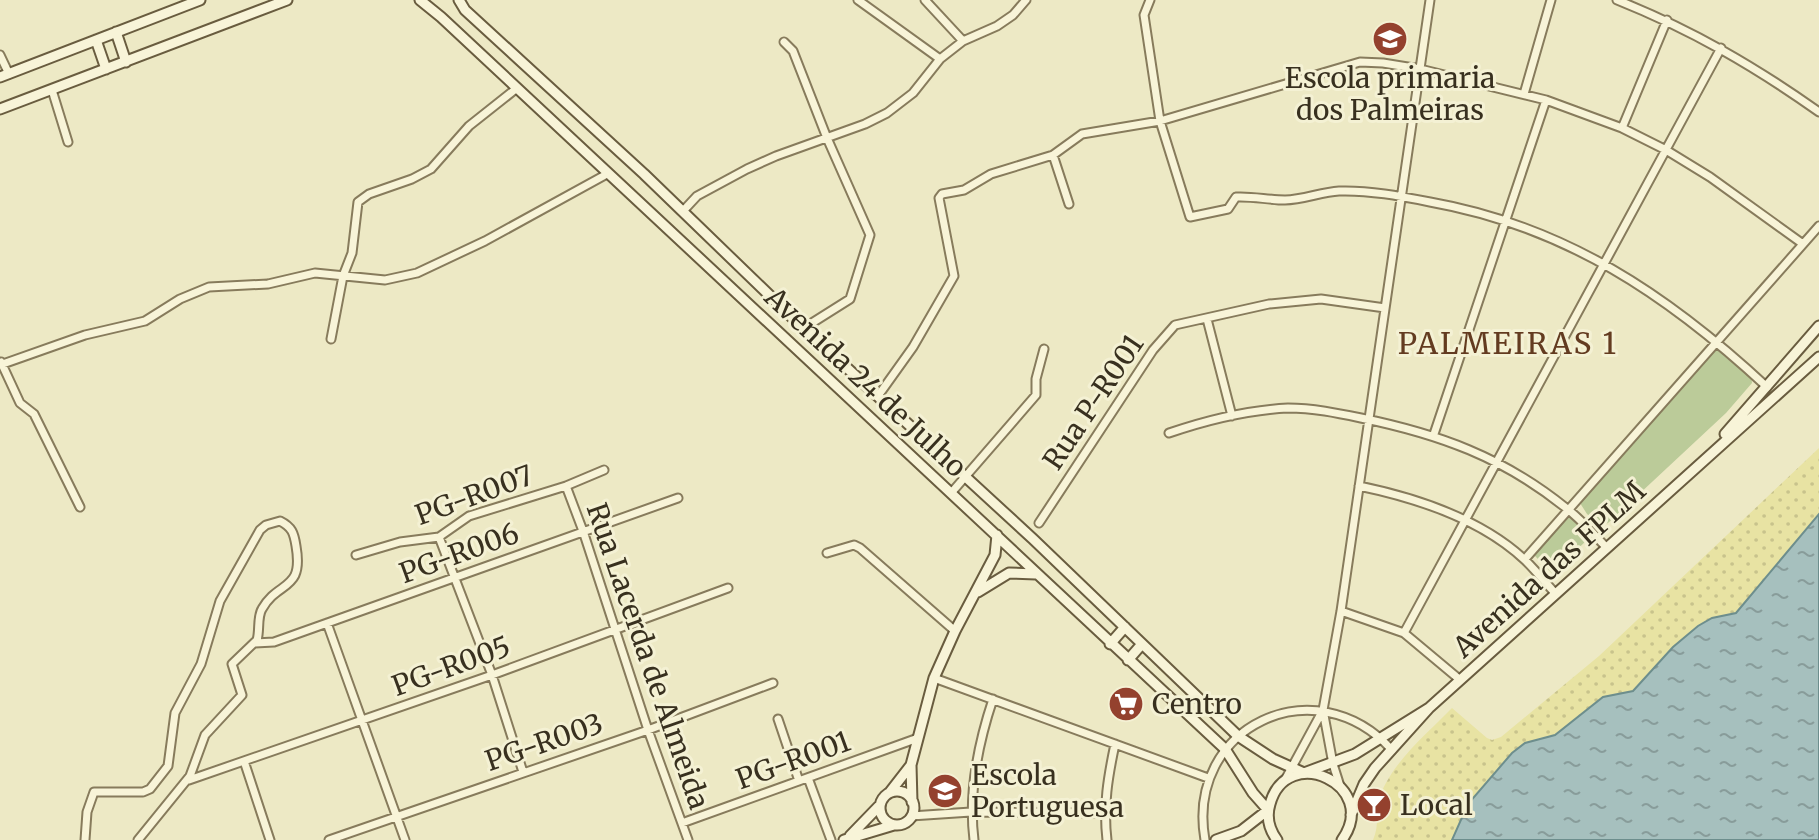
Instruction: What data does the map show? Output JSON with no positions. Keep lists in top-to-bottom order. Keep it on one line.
{"streets":{"street":["Avenida 24 de Julho","Rua P-R001","PG-R007","PG-R006","Avenida das FPLM","Rua Lacerda de Almeida","PG-R005","PG-R003","PG-R001"]},"crossings":[["Avenida 24 de Julho","Avenida das FPLM"],["PG-R007","Rua Lacerda de Almeida"],["PG-R006","Rua Lacerda de Almeida"],["Rua Lacerda de Almeida","PG-R005"],["Rua Lacerda de Almeida","PG-R003"],["Rua Lacerda de Almeida","PG-R001"]],"districts":["PALMEIRAS 1"],"places":{"school or university":["Escola primaria dos Palmeiras","Escola Portuguesa"],"supermarket":["Centro"],"bar":["Local"]}}
